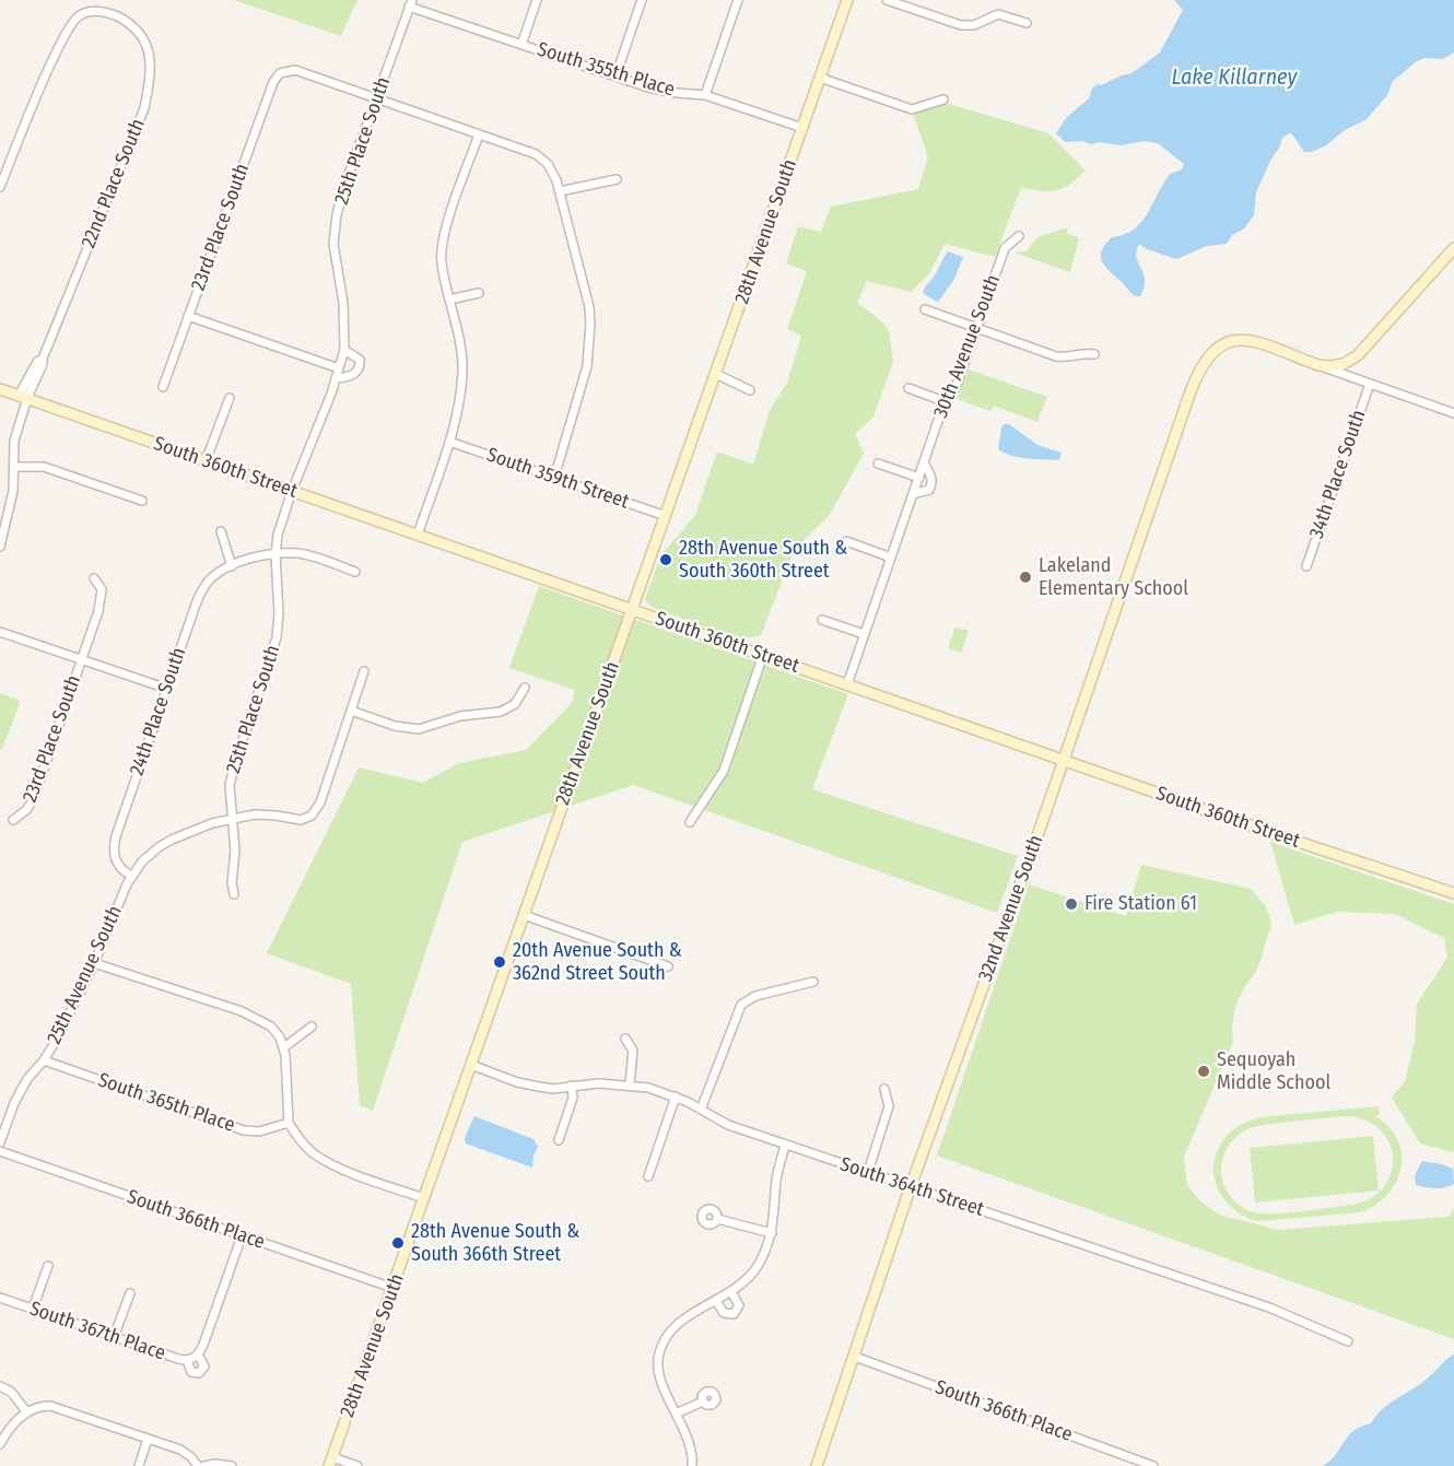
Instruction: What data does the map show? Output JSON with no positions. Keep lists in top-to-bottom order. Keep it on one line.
{"streets":{"street":["South 355th Place","25th Place South","22nd Place South","23rd Place South","28th Avenue South","30th Avenue South","South 360th Street","34th Place South","South 359th Street","24th Place South","32nd Avenue South","25th Avenue South","South 365th Place","South 364th Street","South 366th Place","South 367th Place"]},"crossings":[["South 355th Place","25th Place South"],["South 355th Place","28th Avenue South"],["25th Place South","23rd Place South"],["25th Place South","South 360th Street"],["25th Place South","24th Place South"],["25th Place South","25th Avenue South"],["22nd Place South","South 360th Street"],["28th Avenue South","South 360th Street"],["28th Avenue South","South 359th Street"],["28th Avenue South","South 364th Street"],["28th Avenue South","South 366th Place"],["30th Avenue South","South 360th Street"],["South 360th Street","32nd Avenue South"],["24th Place South","25th Avenue South"],["32nd Avenue South","South 364th Street"],["32nd Avenue South","South 366th Place"],["25th Avenue South","South 365th Place"],["South 366th Place","South 367th Place"]],"water":["Lake Killarney"],"places":["28th Avenue South & South 360th Street","Lakeland Elementary School","Fire Station 61","20th Avenue South & 362nd Street South","Sequoyah Middle School","28th Avenue South & South 366th Street"]}
